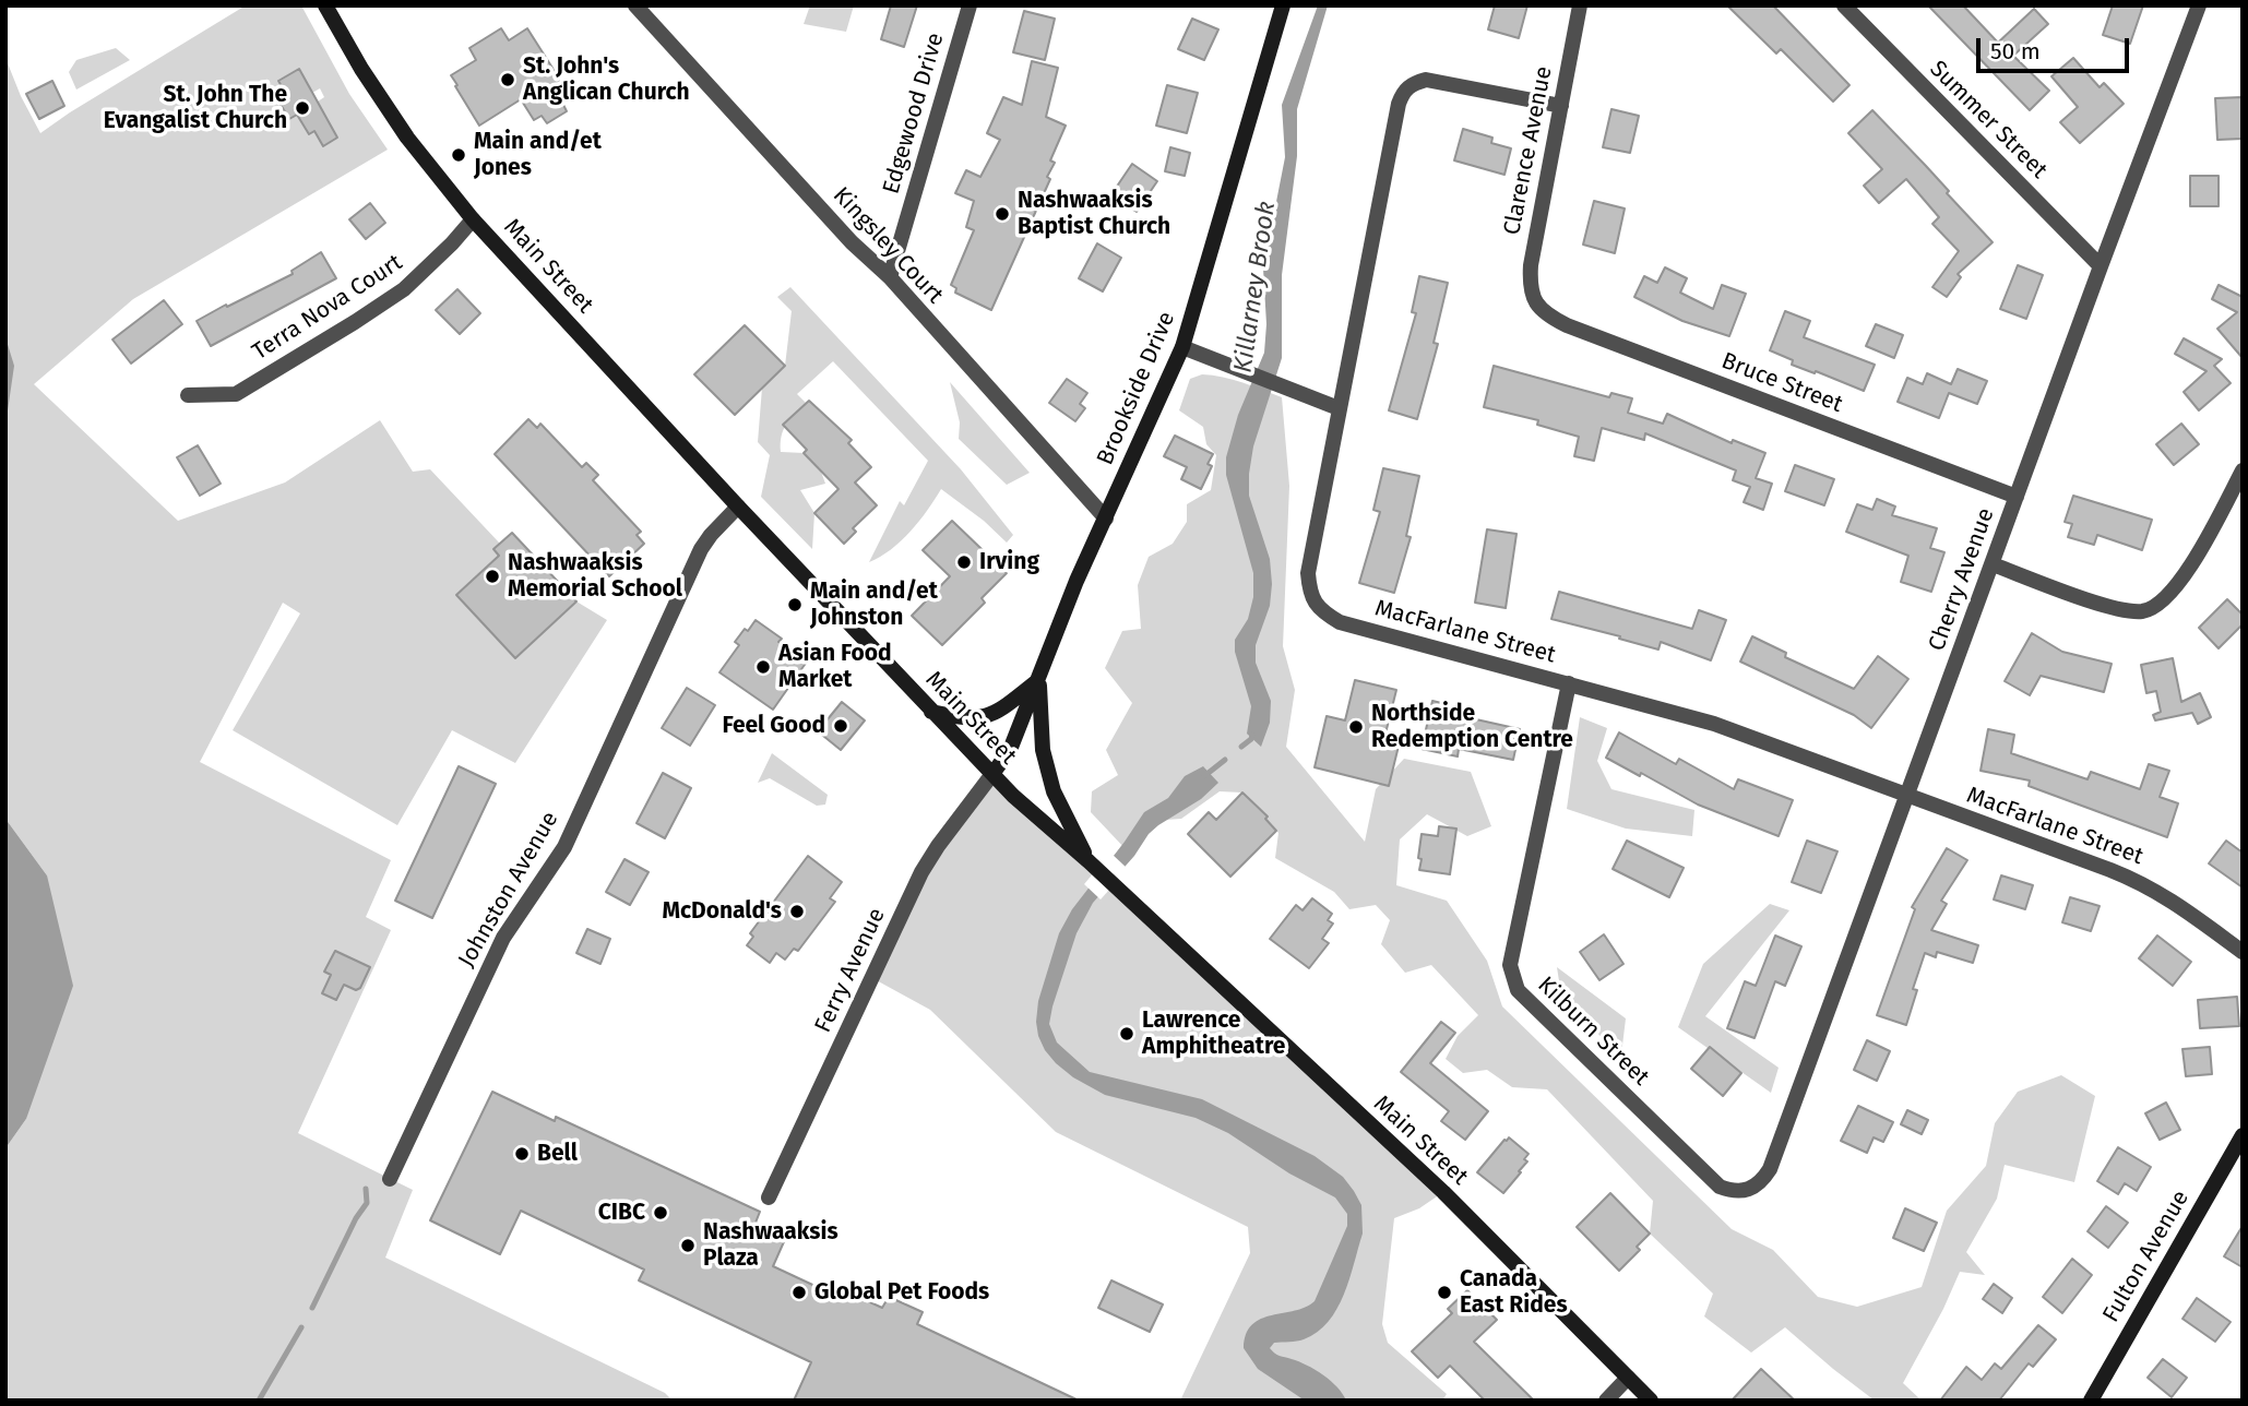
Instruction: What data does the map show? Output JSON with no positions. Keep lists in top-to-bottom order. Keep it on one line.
{"streets":{"main road":["Main Street","Brookside Drive","Fulton Avenue"],"street":["Edgewood Drive","Summer Street","Clarence Avenue","Kingsley Court","Terra Nova Court","Bruce Street","Cherry Avenue","MacFarlane Street","Johnston Avenue","Ferry Avenue","Kilburn Street"]},"crossings":[["Edgewood Drive","Kingsley Court"],["Summer Street","Cherry Avenue"],["Clarence Avenue","Bruce Street"],["Clarence Avenue","MacFarlane Street"],["Kingsley Court","Brookside Drive"],["Main Street","Terra Nova Court"],["Main Street","Brookside Drive"],["Main Street","Johnston Avenue"],["Main Street","Ferry Avenue"],["Bruce Street","Cherry Avenue"],["Brookside Drive","Ferry Avenue"],["Cherry Avenue","MacFarlane Street"],["Cherry Avenue","Kilburn Street"],["MacFarlane Street","Kilburn Street"]],"water":["Killarney Brook"],"places":["St. John's Anglican Church","St. John The Evangalist Church","Main and/et Jones","Nashwaaksis Baptist Church","Irving","Nashwaaksis Memorial School","Main and/et Johnston","Asian Food Market","Feel Good","Northside Redemption Centre","McDonald's","Lawrence Amphitheatre","Bell","CIBC","Nashwaaksis Plaza","Global Pet Foods","Canada East Rides"],"scale_bar":"50 m"}
